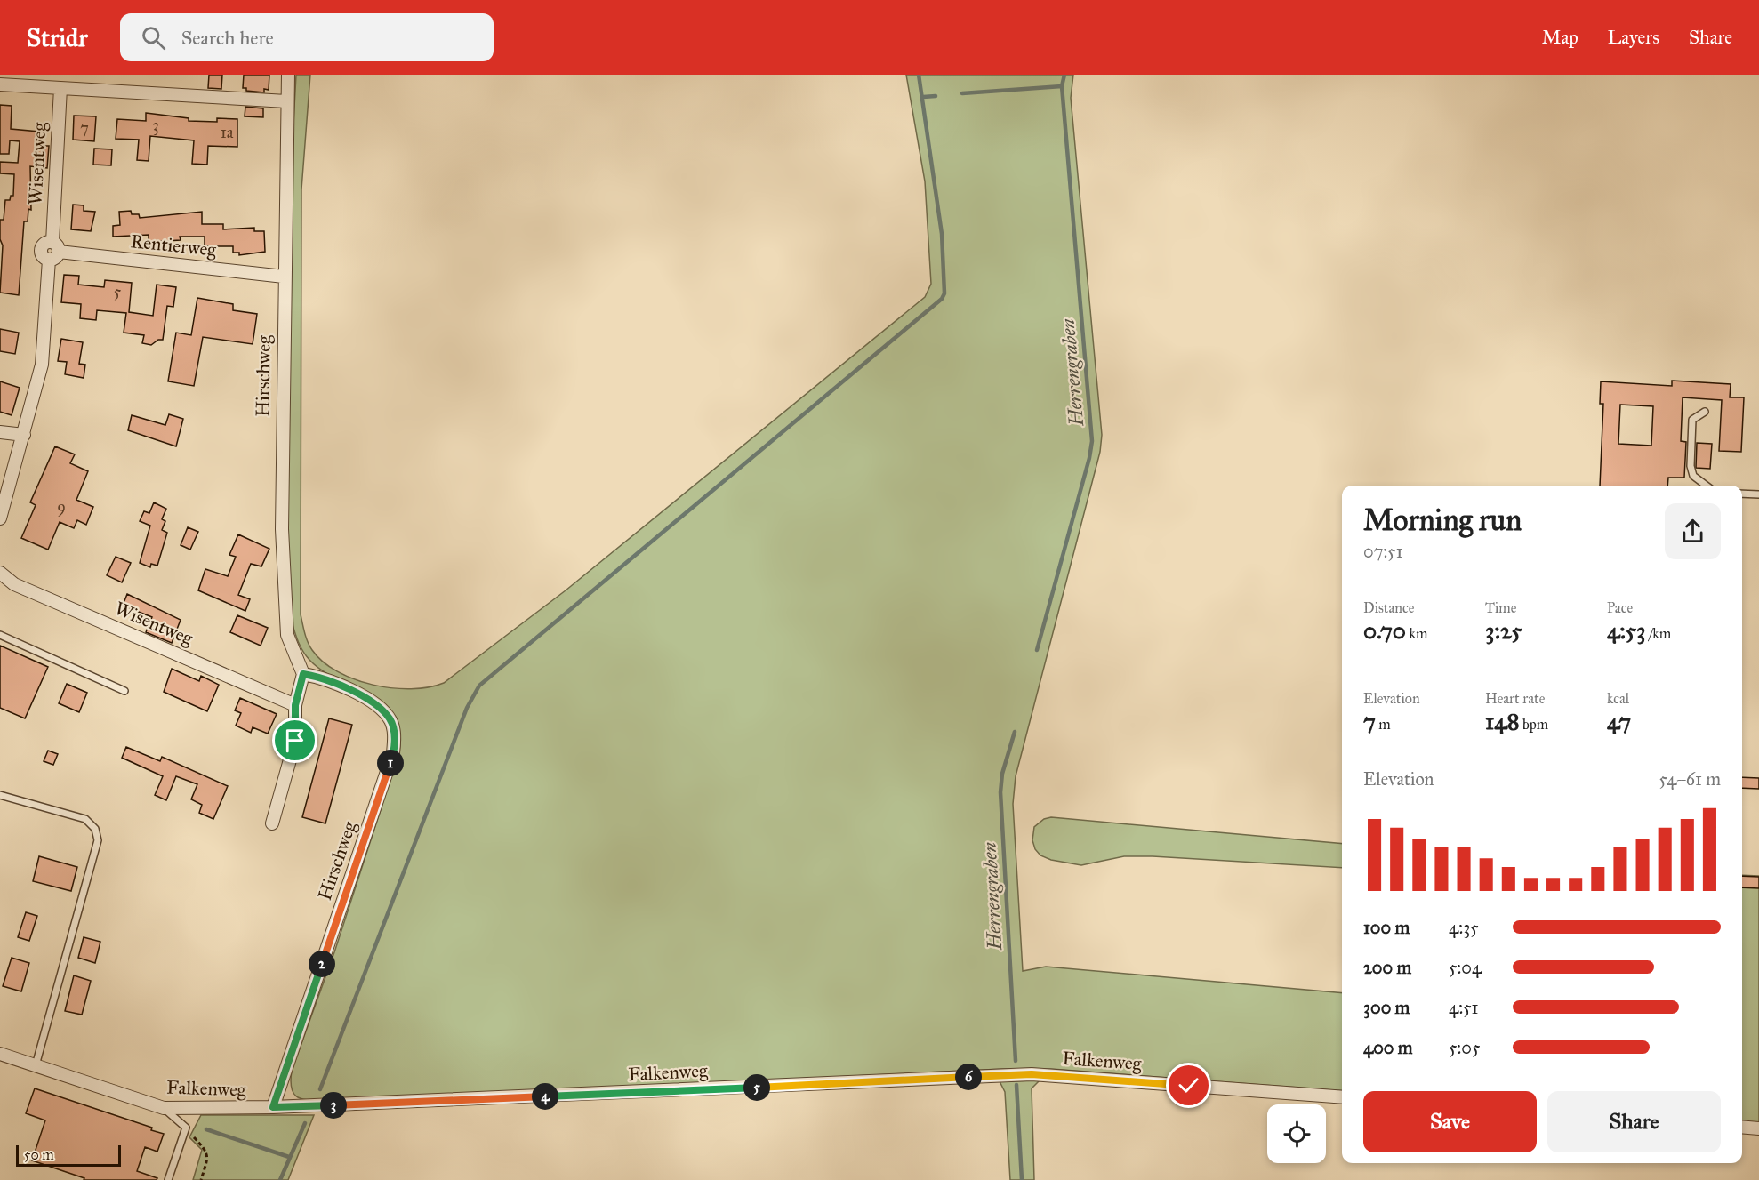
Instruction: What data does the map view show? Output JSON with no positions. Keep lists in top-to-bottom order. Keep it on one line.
{"streets":{"street":["Wisentweg","Rentierweg","Hirschweg","Falkenweg"]},"crossings":[["Wisentweg","Rentierweg"],["Rentierweg","Hirschweg"],["Hirschweg","Falkenweg"]],"water":["Herrengraben"],"house_numbers":["3","7","1a","5","9"],"scale_bar":"50 m","page":{"header":"Stridr","search":"Search here","nav":["Map","Layers","Share"],"heading":["Morning run","07:51"],"stats":[["Distance","0.70 km"],["Time","3:25"],["Pace","4:53 /km"],["Elevation","7 m"],["Heart rate","148 bpm"],["kcal","47"]],"pins":["1","2","6","5","4","3"],"chart":["Elevation","54–61 m"],"list":[{"name":"100 m","note":"4:35"},{"name":"200 m","note":"5:04"},{"name":"300 m","note":"4:51"},{"name":"400 m","note":"5:05"}],"buttons":["Save","Share"],"scale":"50 m"}}
